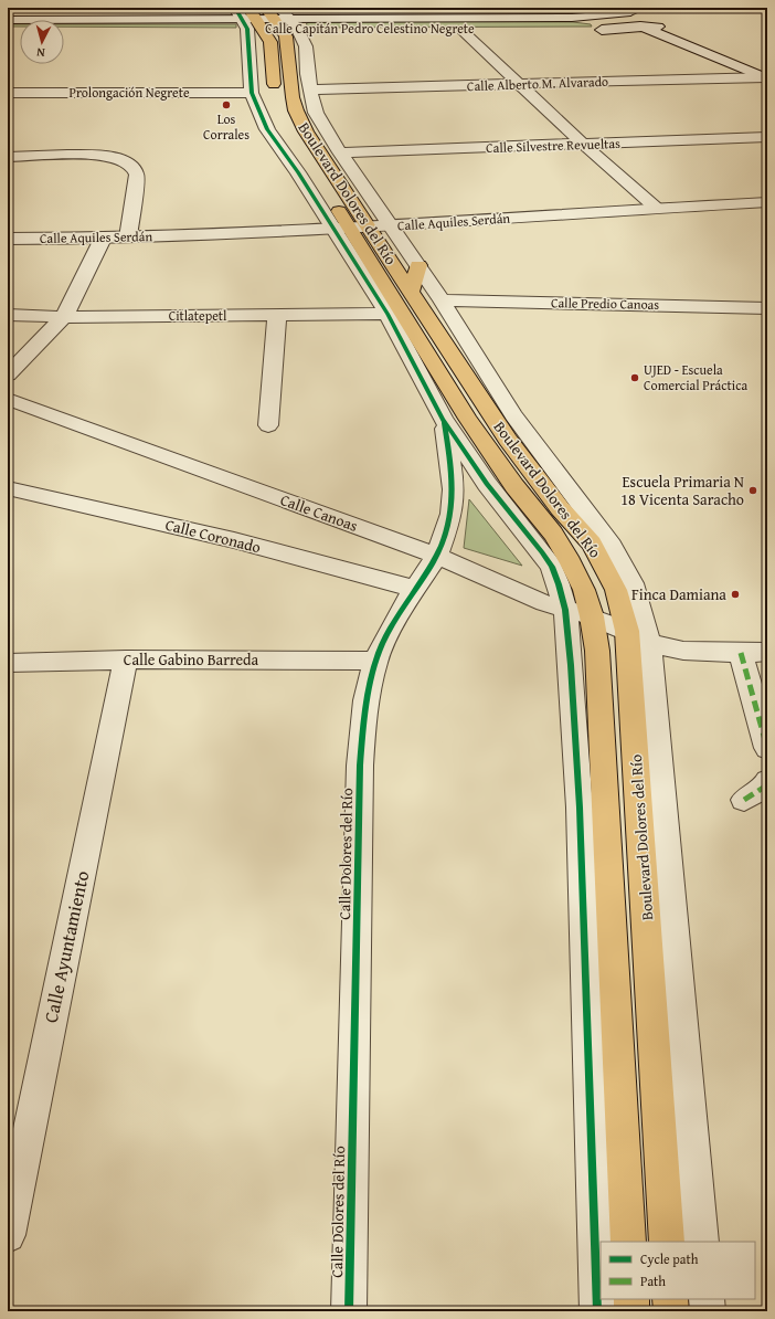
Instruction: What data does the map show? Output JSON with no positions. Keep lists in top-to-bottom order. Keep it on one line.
{"streets":{"main road":["Boulevard Dolores del Río"],"street":["Calle Capitán Pedro Celestino Negrete","Calle Alberto M. Alvarado","Prolongación Negrete","Calle Silvestre Revueltas","Calle Aquiles Serdán","Calle Predio Canoas","Citlatepetl","Calle Canoas","Calle Coronado","Calle Gabino Barreda","Calle Dolores del Río","Calle Ayuntamiento"]},"crossings":[["Calle Capitán Pedro Celestino Negrete","Boulevard Dolores del Río"],["Boulevard Dolores del Río","Calle Aquiles Serdán"],["Boulevard Dolores del Río","Calle Canoas"],["Calle Canoas","Calle Dolores del Río"],["Calle Coronado","Calle Dolores del Río"],["Calle Gabino Barreda","Calle Dolores del Río"],["Calle Gabino Barreda","Calle Ayuntamiento"]],"places":["Los Corrales","UJED - Escuela Comercial Práctica","Escuela Primaria N 18 Vicenta Saracho","Finca Damiana"],"legend":["Cycle path","Path"],"north":"bottom"}
